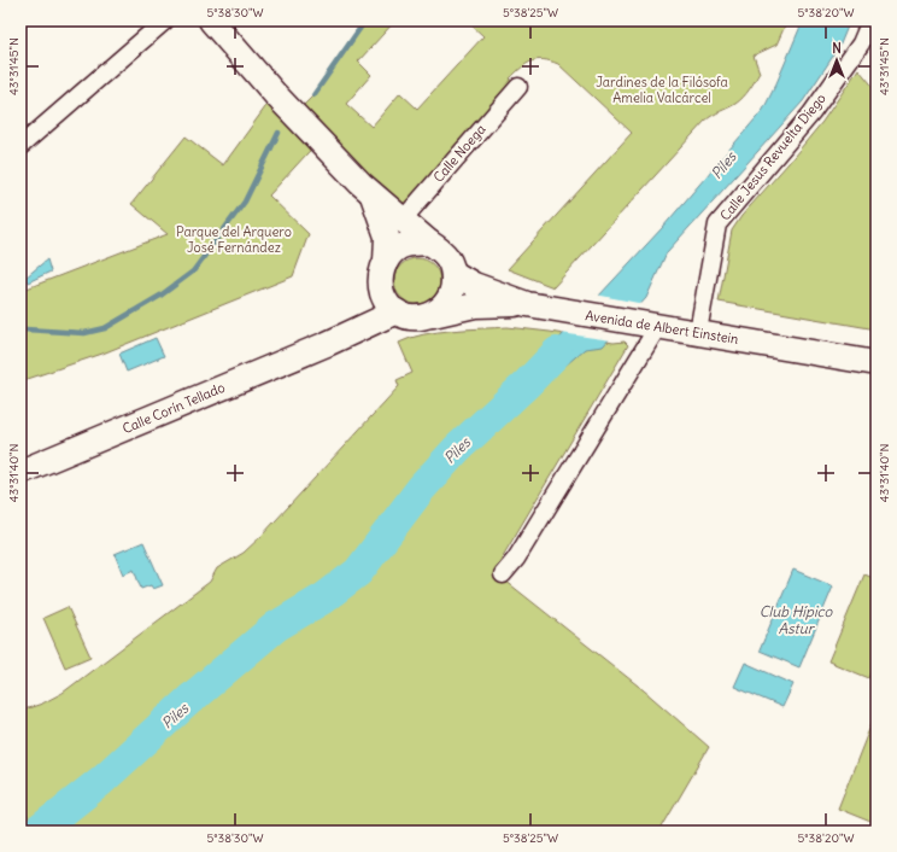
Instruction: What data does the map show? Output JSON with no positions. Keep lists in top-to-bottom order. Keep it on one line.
{"streets":{"street":["Calle Noega","Calle Jesus Revuelta Diego","Avenida de Albert Einstein","Calle Corín Tellado"]},"crossings":[["Calle Jesus Revuelta Diego","Avenida de Albert Einstein"],["Avenida de Albert Einstein","Calle Corín Tellado"]],"water":["Piles","Club Hípico Astur"],"parks":["Jardines de la Filósofa Amelia Valcárcel","Parque del Arquero José Fernández"],"north":"top","coordinates":["5°38'30\"W","5°38'25\"W","5°38'20\"W","43°31'45\"N","43°31'40\"N"]}
